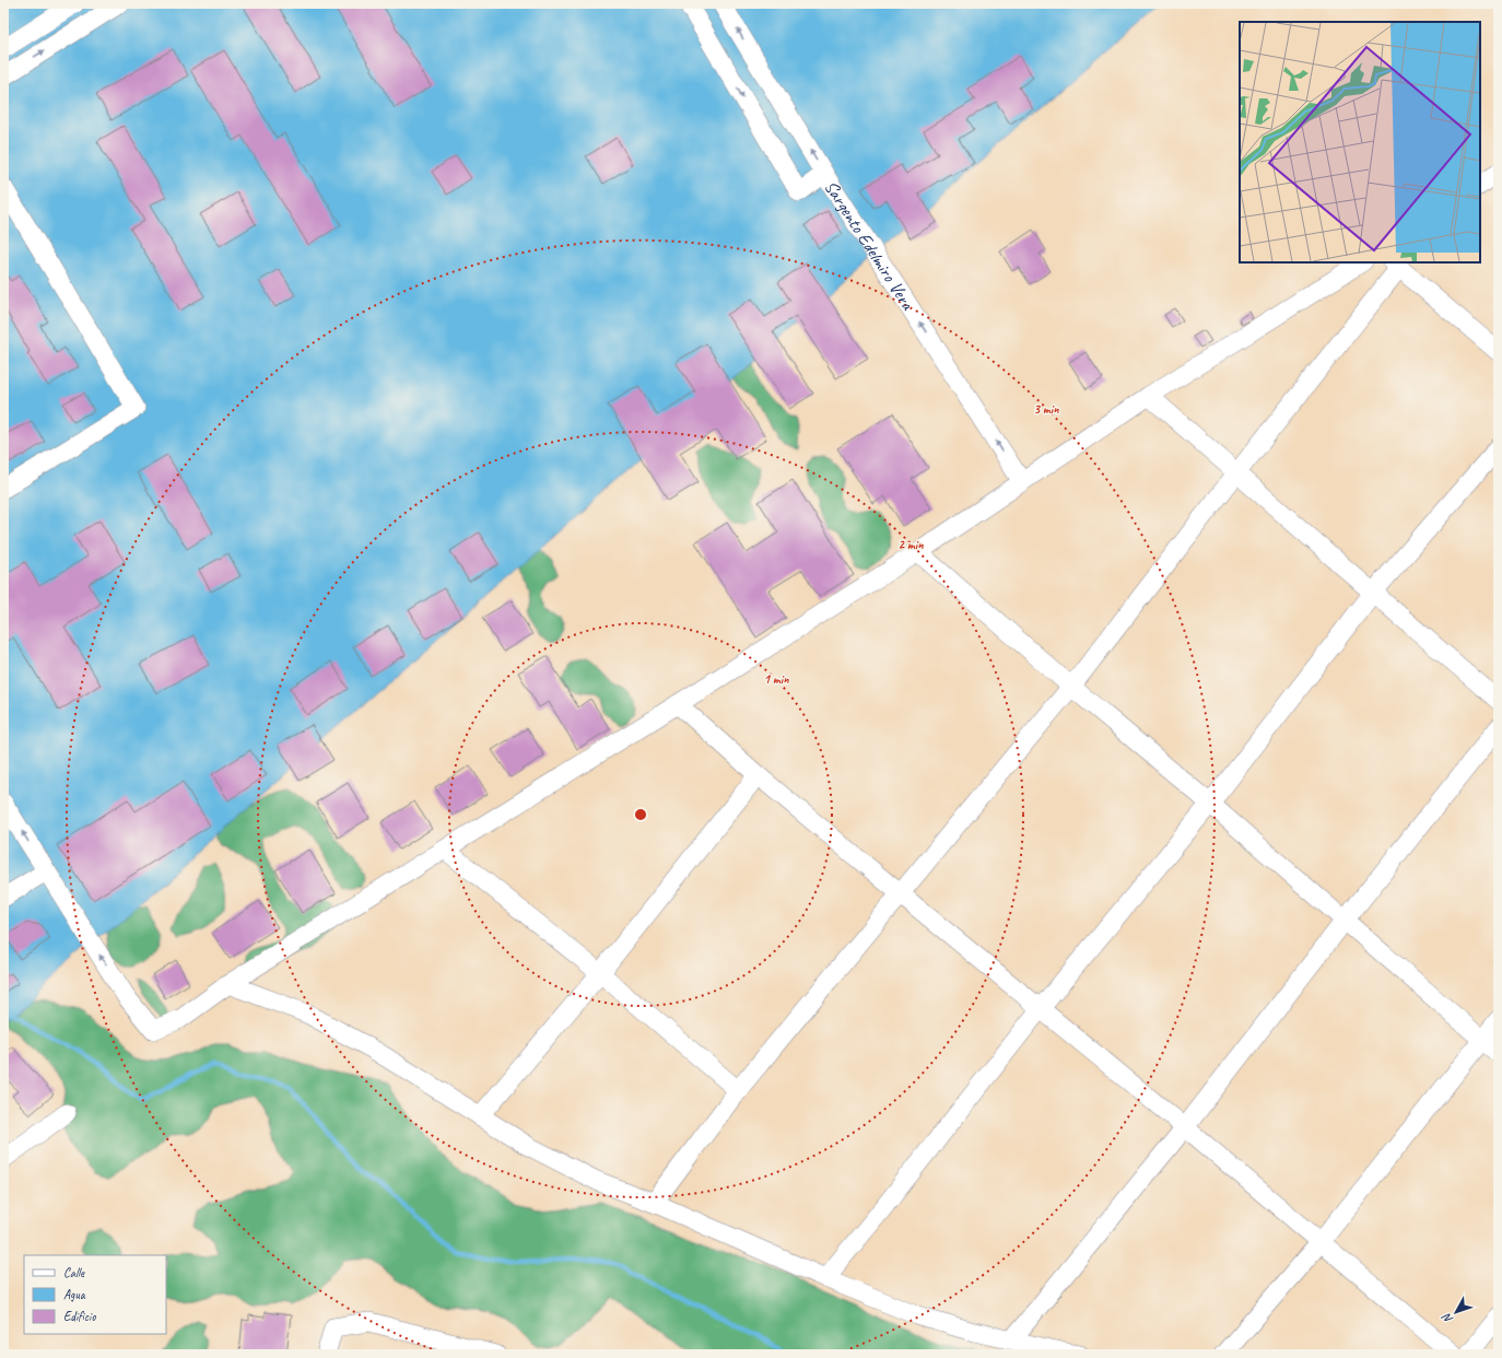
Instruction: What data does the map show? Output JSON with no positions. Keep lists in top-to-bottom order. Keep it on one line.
{"streets":{"street":["Sargento Edelmiro Vera"]},"legend":["Calle","Agua","Edificio"],"north":"bottom left","rings":["3 min","2 min","1 min"]}
